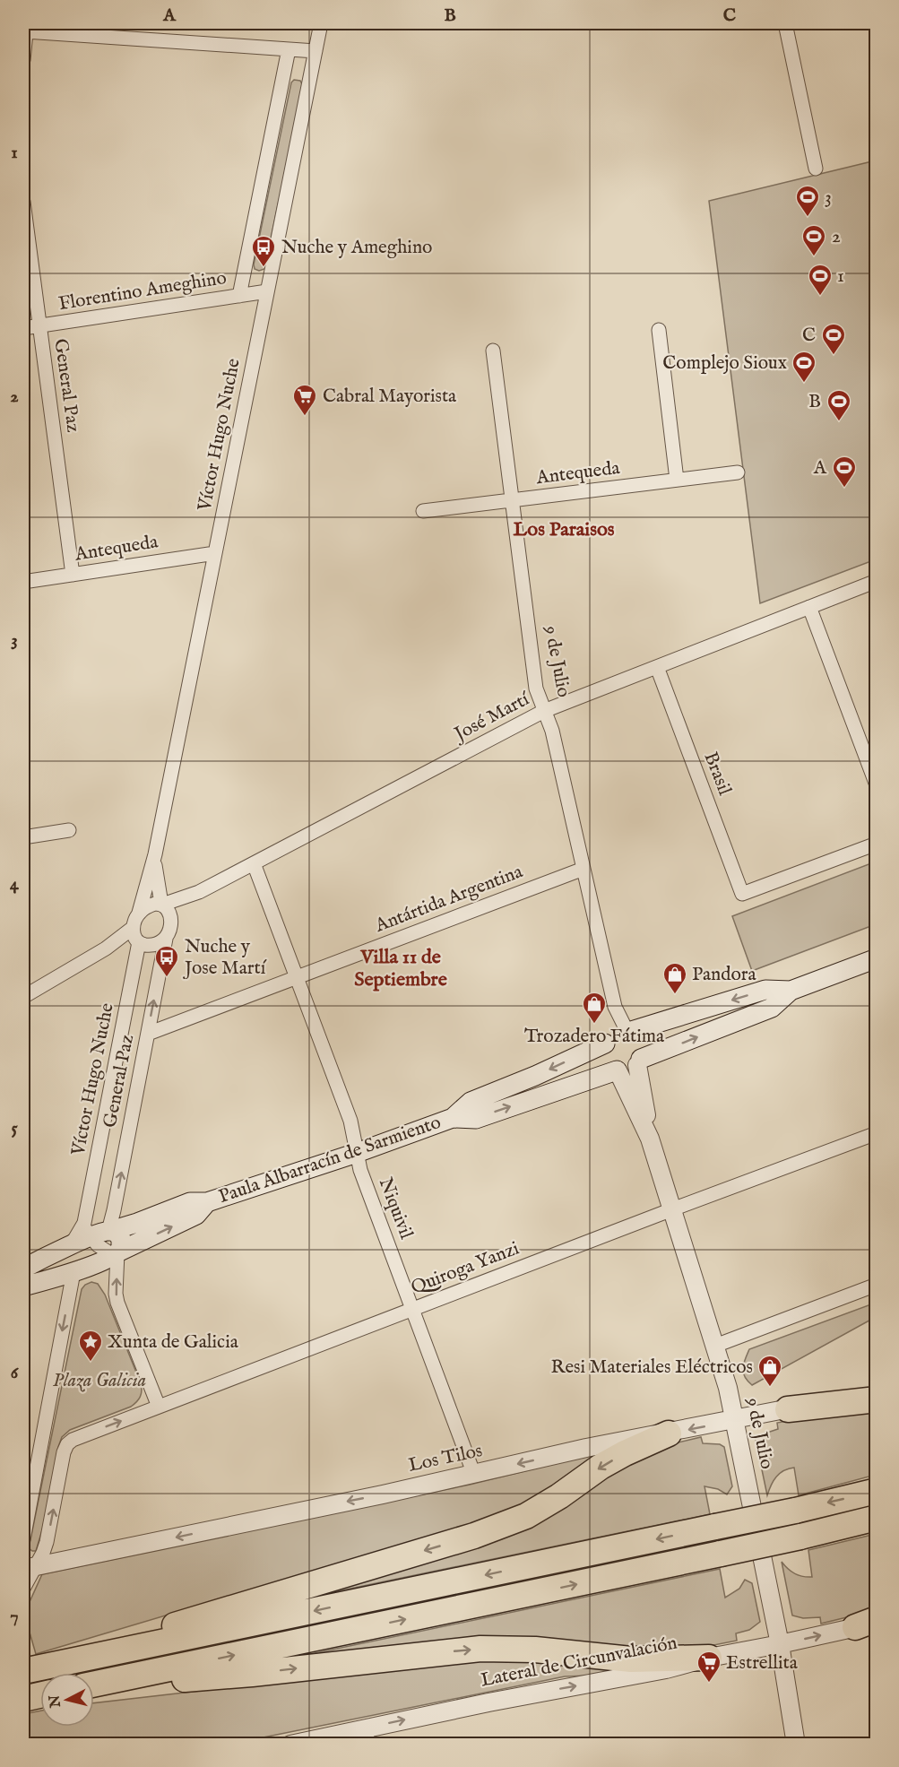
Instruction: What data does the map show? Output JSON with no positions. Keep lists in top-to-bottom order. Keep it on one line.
{"streets":{"main road":["Paula Albarracín de Sarmiento"],"street":["Florentino Ameghino","General Paz","Víctor Hugo Nuche","Antequeda","9 de Julio","José Martí","Brasil","Antártida Argentina","Niquivil","Quiroga Yanzi","Los Tilos","Lateral de Circunvalación"]},"crossings":[["Florentino Ameghino","General Paz"],["Florentino Ameghino","Víctor Hugo Nuche"],["General Paz","Víctor Hugo Nuche"],["General Paz","Antequeda"],["General Paz","José Martí"],["General Paz","Antártida Argentina"],["General Paz","Paula Albarracín de Sarmiento"],["Víctor Hugo Nuche","Antequeda"],["Víctor Hugo Nuche","José Martí"],["Víctor Hugo Nuche","Paula Albarracín de Sarmiento"],["Antequeda","9 de Julio"],["9 de Julio","José Martí"],["9 de Julio","Antártida Argentina"],["9 de Julio","Paula Albarracín de Sarmiento"],["9 de Julio","Quiroga Yanzi"],["9 de Julio","Los Tilos"],["9 de Julio","Lateral de Circunvalación"],["José Martí","Brasil"],["José Martí","Niquivil"],["Antártida Argentina","Niquivil"],["Paula Albarracín de Sarmiento","Niquivil"],["Niquivil","Quiroga Yanzi"],["Niquivil","Los Tilos"],["Quiroga Yanzi","Los Tilos"]],"one_way":["General Paz","Los Tilos","Lateral de Circunvalación"],"districts":["Los Paraisos","Villa 11 de Septiembre"],"parks":["Plaza Galicia"],"places":{"sports":["3","2","1","C","Complejo Sioux","B","A"],"bus stop":["Nuche y Ameghino","Nuche y Jose Martí"],"supermarket":["Cabral Mayorista","Estrellita"],"shop":["Pandora","Trozadero Fátima","Resi Materiales Eléctricos"],"place":["Xunta de Galicia"]},"north":"left","grid":{"columns":["A","B","C"],"rows":["1","2","3","4","5","6","7"]}}
